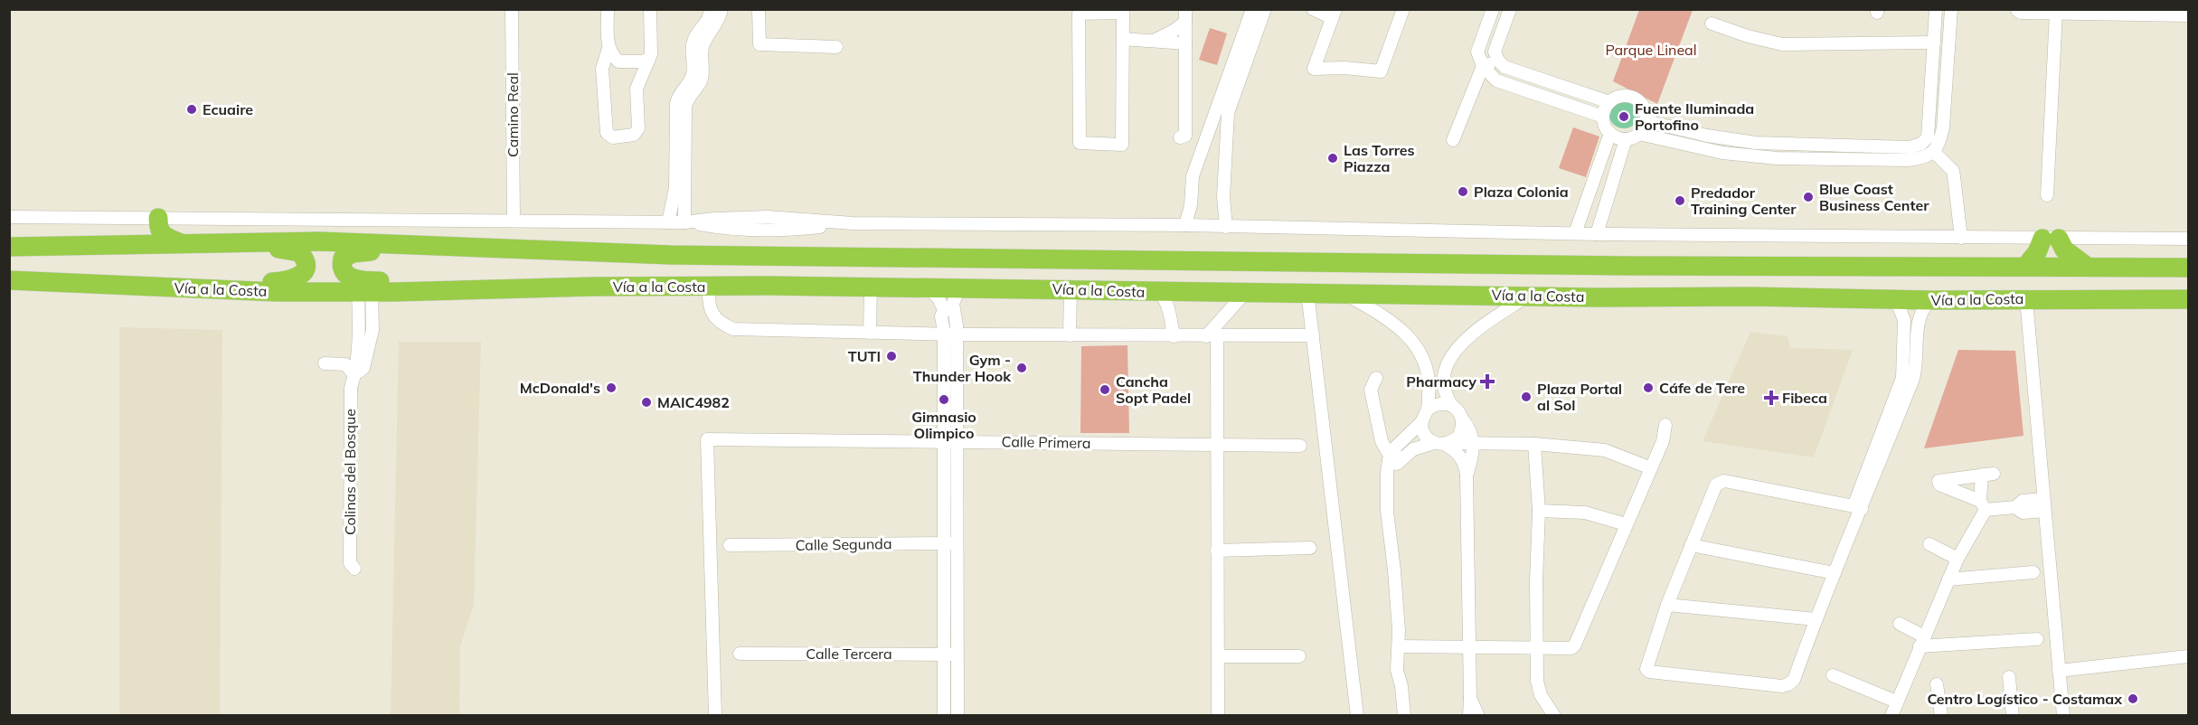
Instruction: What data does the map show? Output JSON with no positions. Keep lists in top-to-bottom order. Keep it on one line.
{"streets":{"highway":["Vía a la Costa"],"street":["Camino Real","Calle Primera","Colinas del Bosque","Calle Segunda","Calle Tercera"]},"crossings":[["Vía a la Costa","Colinas del Bosque"]],"parks":["Parque Lineal"],"places":{"other":["Ecuaire","Fuente Iluminada Portofino","Las Torres Piazza","Plaza Colonia","Blue Coast Business Center","Predador Training Center","TUTI","Gym - Thunder Hook","McDonald's","Cáfe de Tere","Cancha Sopt Padel","Plaza Portal al Sol","Gimnasio Olimpico","MAIC4982","Centro Logístico - Costamax"],"health":["Pharmacy","Fibeca"]}}
